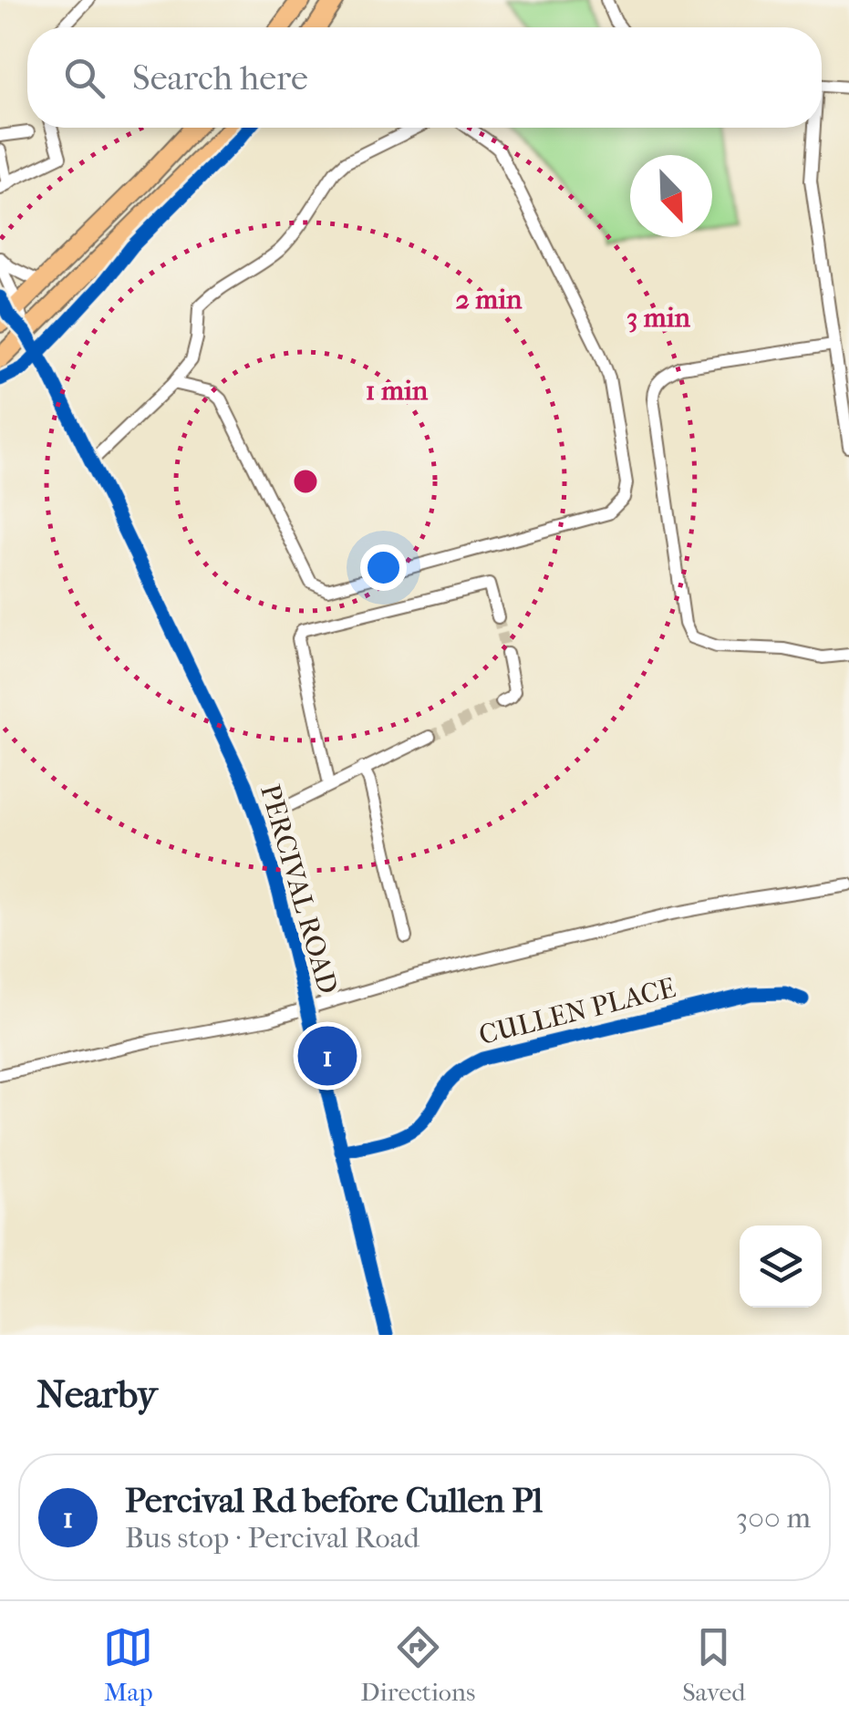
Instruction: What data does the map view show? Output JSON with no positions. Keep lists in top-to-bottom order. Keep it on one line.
{"streets":{"street":["PERCIVAL ROAD","CULLEN PLACE"]},"crossings":[["PERCIVAL ROAD","CULLEN PLACE"]],"north":"bottom right","page":{"search":"Search here","pins":"1","heading":"Nearby","list":[{"mark":"1","name":"Percival Rd before Cullen Pl","note":"Bus stop · Percival Road","value":"300 m"}],"nav":["Map","Directions","Saved"]},"rings":["2 min","3 min","1 min"]}
